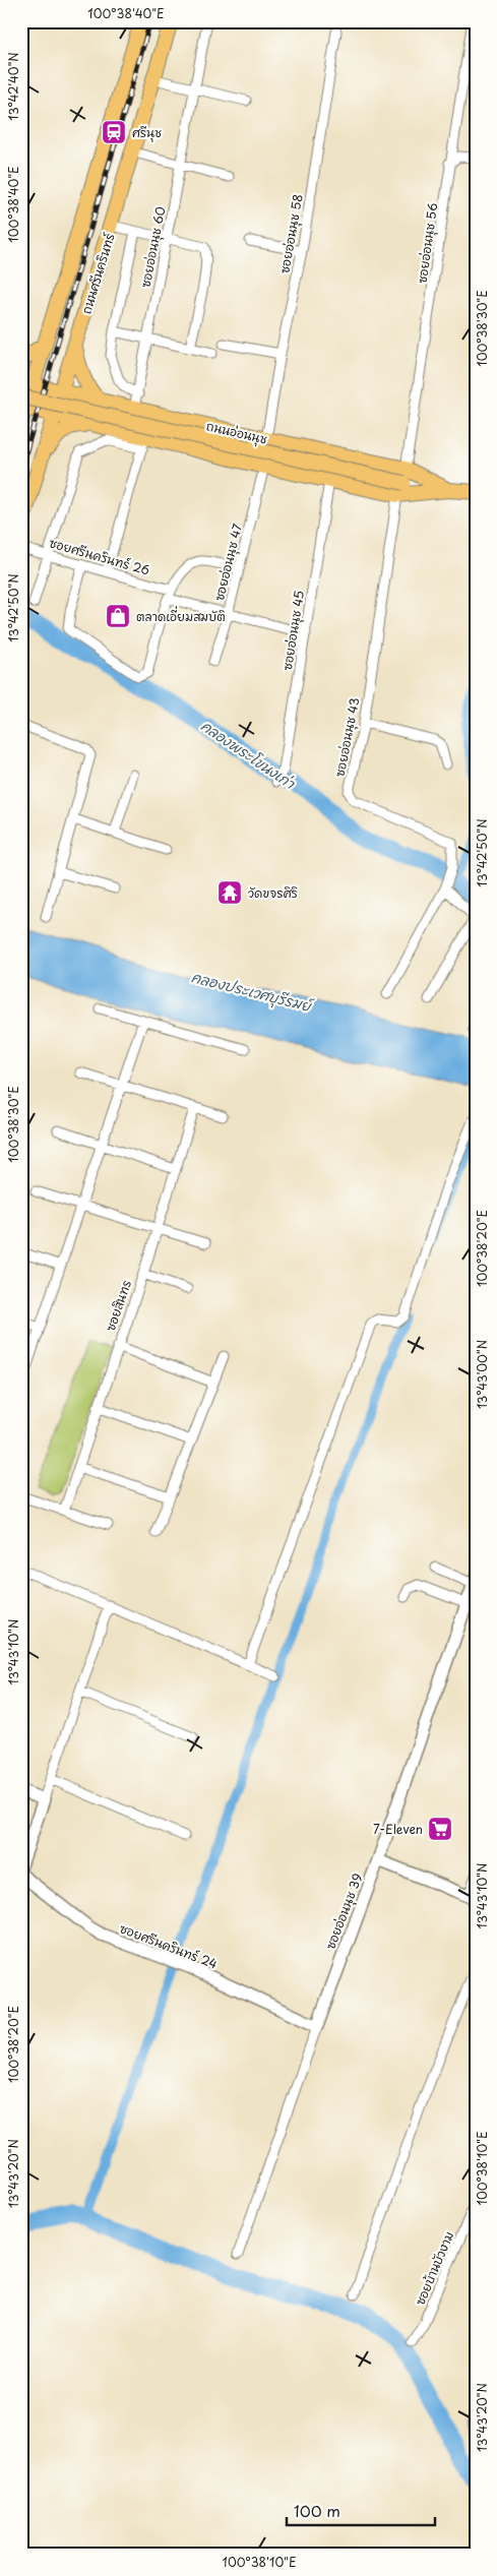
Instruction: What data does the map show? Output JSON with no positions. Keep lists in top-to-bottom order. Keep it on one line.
{"streets":{"main road":["ถนนศรีนครินทร์","ถนนอ่อนนุช"],"street":["ซอยอ่อนนุช 58","ซอยอ่อนนุช 56","ซอยอ่อนนุช 60","ซอยศรีนครินทร์ 26","ซอยอ่อนนุช 47","ซอยอ่อนนุช 45","ซอยอ่อนนุช 43","ซอยสินทร","ซอยอ่อนนุช 39","ซอยศรีนครินทร์ 24","ซอยบ้านบัวงาม"]},"crossings":[["ซอยอ่อนนุช 58","ถนนอ่อนนุช"],["ซอยอ่อนนุช 56","ถนนอ่อนนุช"],["ซอยอ่อนนุช 60","ถนนอ่อนนุช"],["ถนนศรีนครินทร์","ถนนอ่อนนุช"],["ถนนอ่อนนุช","ซอยอ่อนนุช 47"],["ถนนอ่อนนุช","ซอยอ่อนนุช 45"],["ถนนอ่อนนุช","ซอยอ่อนนุช 43"],["ซอยศรีนครินทร์ 26","ซอยอ่อนนุช 47"],["ซอยศรีนครินทร์ 26","ซอยอ่อนนุช 45"],["ซอยอ่อนนุช 39","ซอยศรีนครินทร์ 24"]],"water":["คลองพระโขนงเก่า","คลองประเวศบุรีรมย์"],"places":{"station":["ศรีนุช"],"shop":["ตลาดเอี่ยมสมบัติ"],"temple":["วัดขจรศิริ"],"supermarket":["7-Eleven"]},"scale_bar":"100 m","coordinates":["100°38'40\"E","13°42'40\"N","100°38'30\"E","13°42'50\"N","100°38'20\"E","13°43'00\"N","13°43'10\"N","100°38'10\"E","13°43'20\"N"]}
